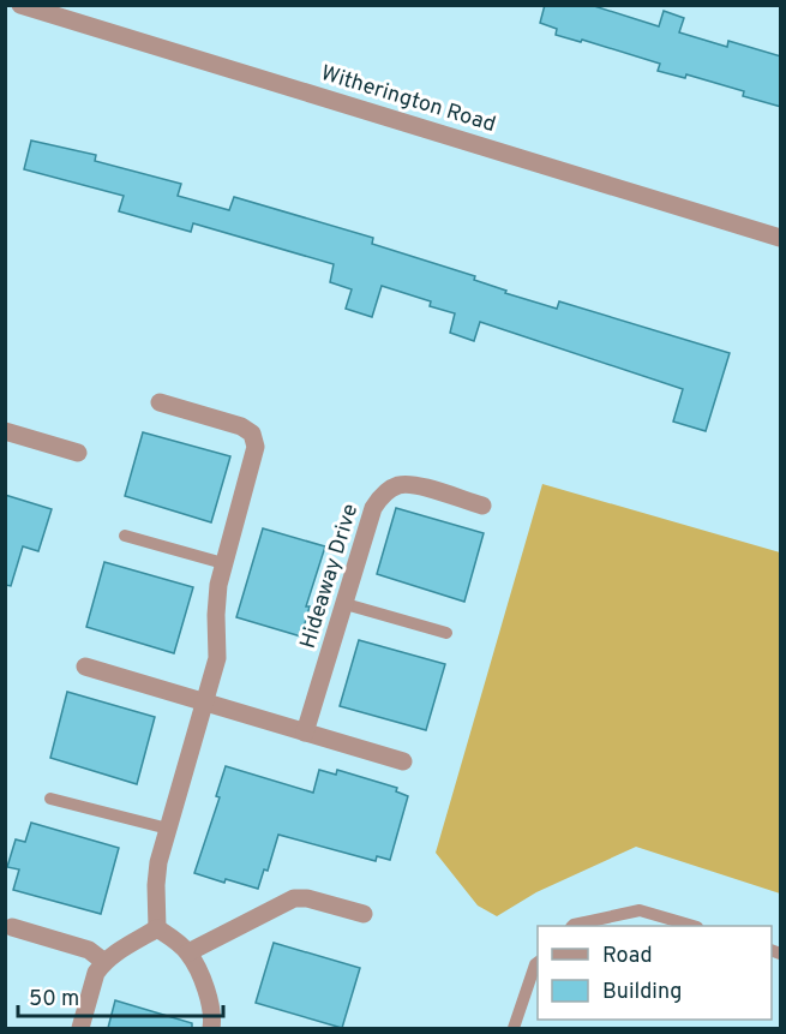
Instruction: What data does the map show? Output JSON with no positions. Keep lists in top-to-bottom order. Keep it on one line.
{"streets":{"street":["Witherington Road","Hideaway Drive"]},"legend":["Road","Building"],"scale_bar":"50 m"}
